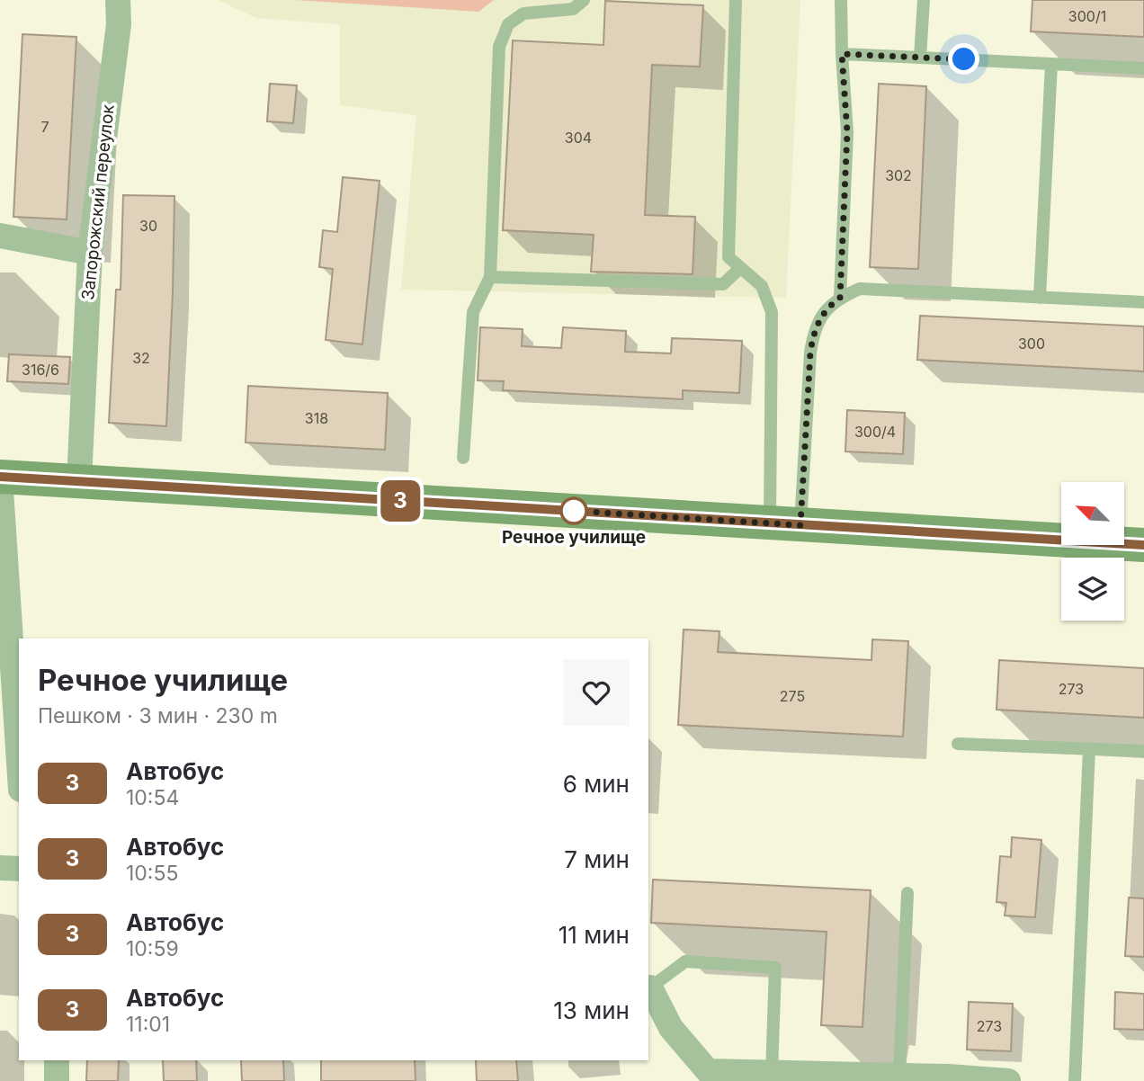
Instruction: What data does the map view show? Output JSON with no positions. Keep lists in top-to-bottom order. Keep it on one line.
{"streets":{"street":["Запорожский переулок"]},"places":["Речное училище"],"lines":["bus line 3"],"house_numbers":["300/1","7","304","302","30","300","32","316/6","318","300/4","273","275","273"],"north":"top left","page":{"on_map":"3","heading":["Речное училище","Пешком · 3 мин · 230 m"],"list":[{"mark":"3","name":"Автобус","note":"10:54","value":"6 мин"},{"mark":"3","name":"Автобус","note":"10:55","value":"7 мин"},{"mark":"3","name":"Автобус","note":"10:59","value":"11 мин"},{"mark":"3","name":"Автобус","note":"11:01","value":"13 мин"}]}}
